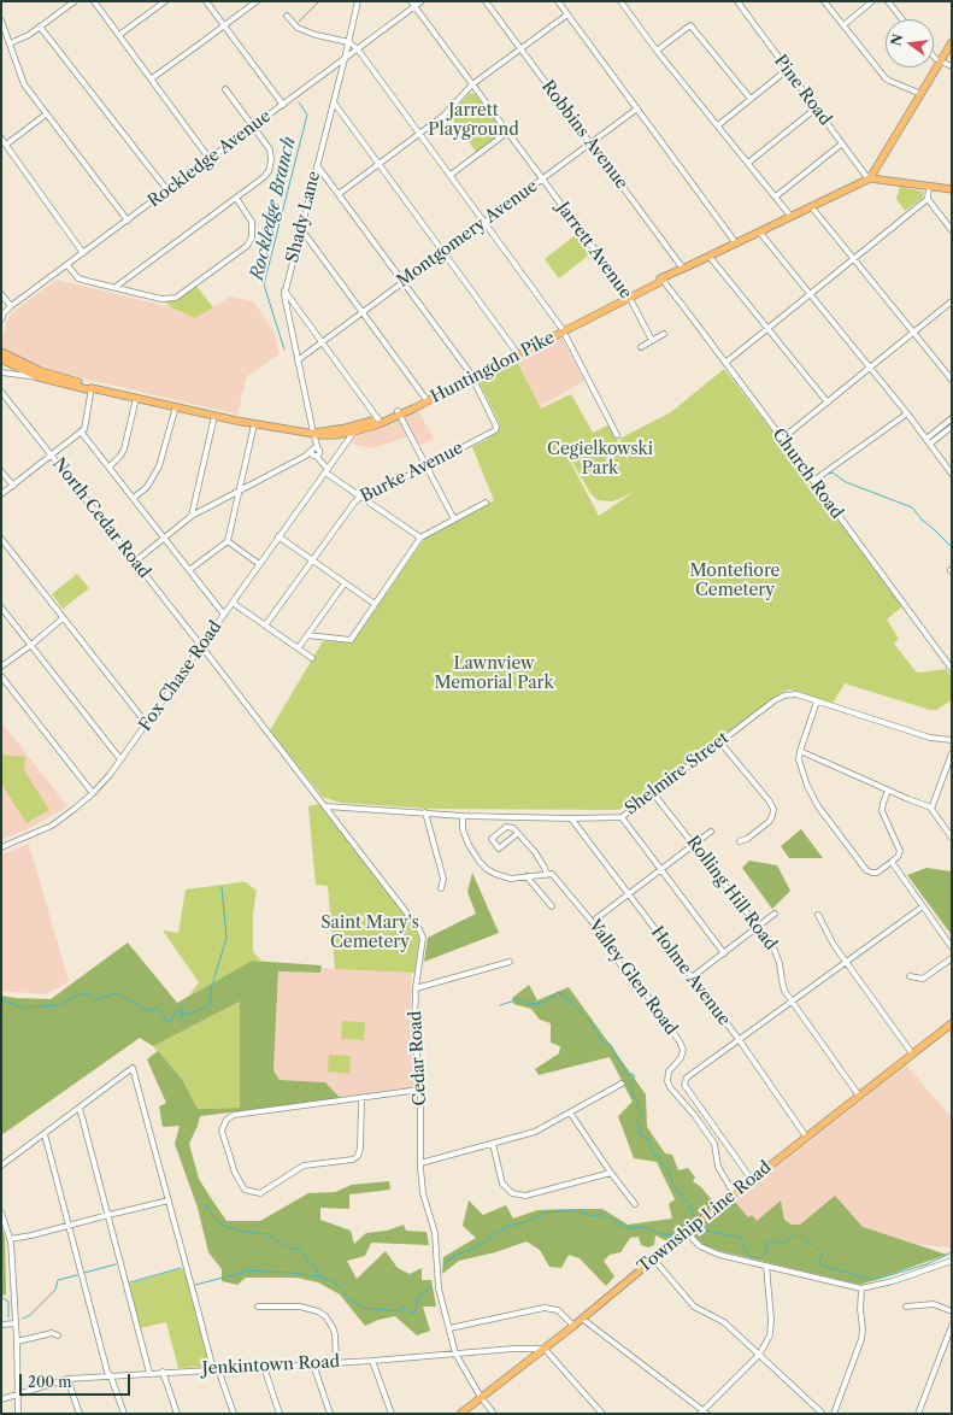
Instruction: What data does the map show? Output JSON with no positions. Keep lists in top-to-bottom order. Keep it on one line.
{"streets":{"main road":["Huntingdon Pike","Township Line Road"],"street":["Pine Road","Robbins Avenue","Rockledge Avenue","Shady Lane","Montgomery Avenue","Jarrett Avenue","Burke Avenue","Church Road","North Cedar Road","Fox Chase Road","Shelmire Street","Rolling Hill Road","Holme Avenue","Valley Glen Road","Cedar Road","Jenkintown Road"]},"crossings":[["Pine Road","Huntingdon Pike"],["Robbins Avenue","Montgomery Avenue"],["Robbins Avenue","Huntingdon Pike"],["Rockledge Avenue","Shady Lane"],["Rockledge Avenue","Jarrett Avenue"],["Shady Lane","Montgomery Avenue"],["Shady Lane","Huntingdon Pike"],["Montgomery Avenue","Jarrett Avenue"],["Jarrett Avenue","Huntingdon Pike"],["Huntingdon Pike","Burke Avenue"],["Huntingdon Pike","Church Road"],["Huntingdon Pike","Fox Chase Road"],["North Cedar Road","Fox Chase Road"],["North Cedar Road","Cedar Road"],["Shelmire Street","Rolling Hill Road"],["Shelmire Street","Holme Avenue"],["Shelmire Street","Cedar Road"],["Rolling Hill Road","Township Line Road"],["Holme Avenue","Township Line Road"],["Valley Glen Road","Township Line Road"],["Cedar Road","Township Line Road"],["Cedar Road","Jenkintown Road"],["Township Line Road","Jenkintown Road"]],"water":["Rockledge Branch"],"parks":["Jarrett Playground","Cegielkowski Park","Montefiore Cemetery","Lawnview Memorial Park","Saint Mary's Cemetery"],"scale_bar":"200 m","north":"left"}
